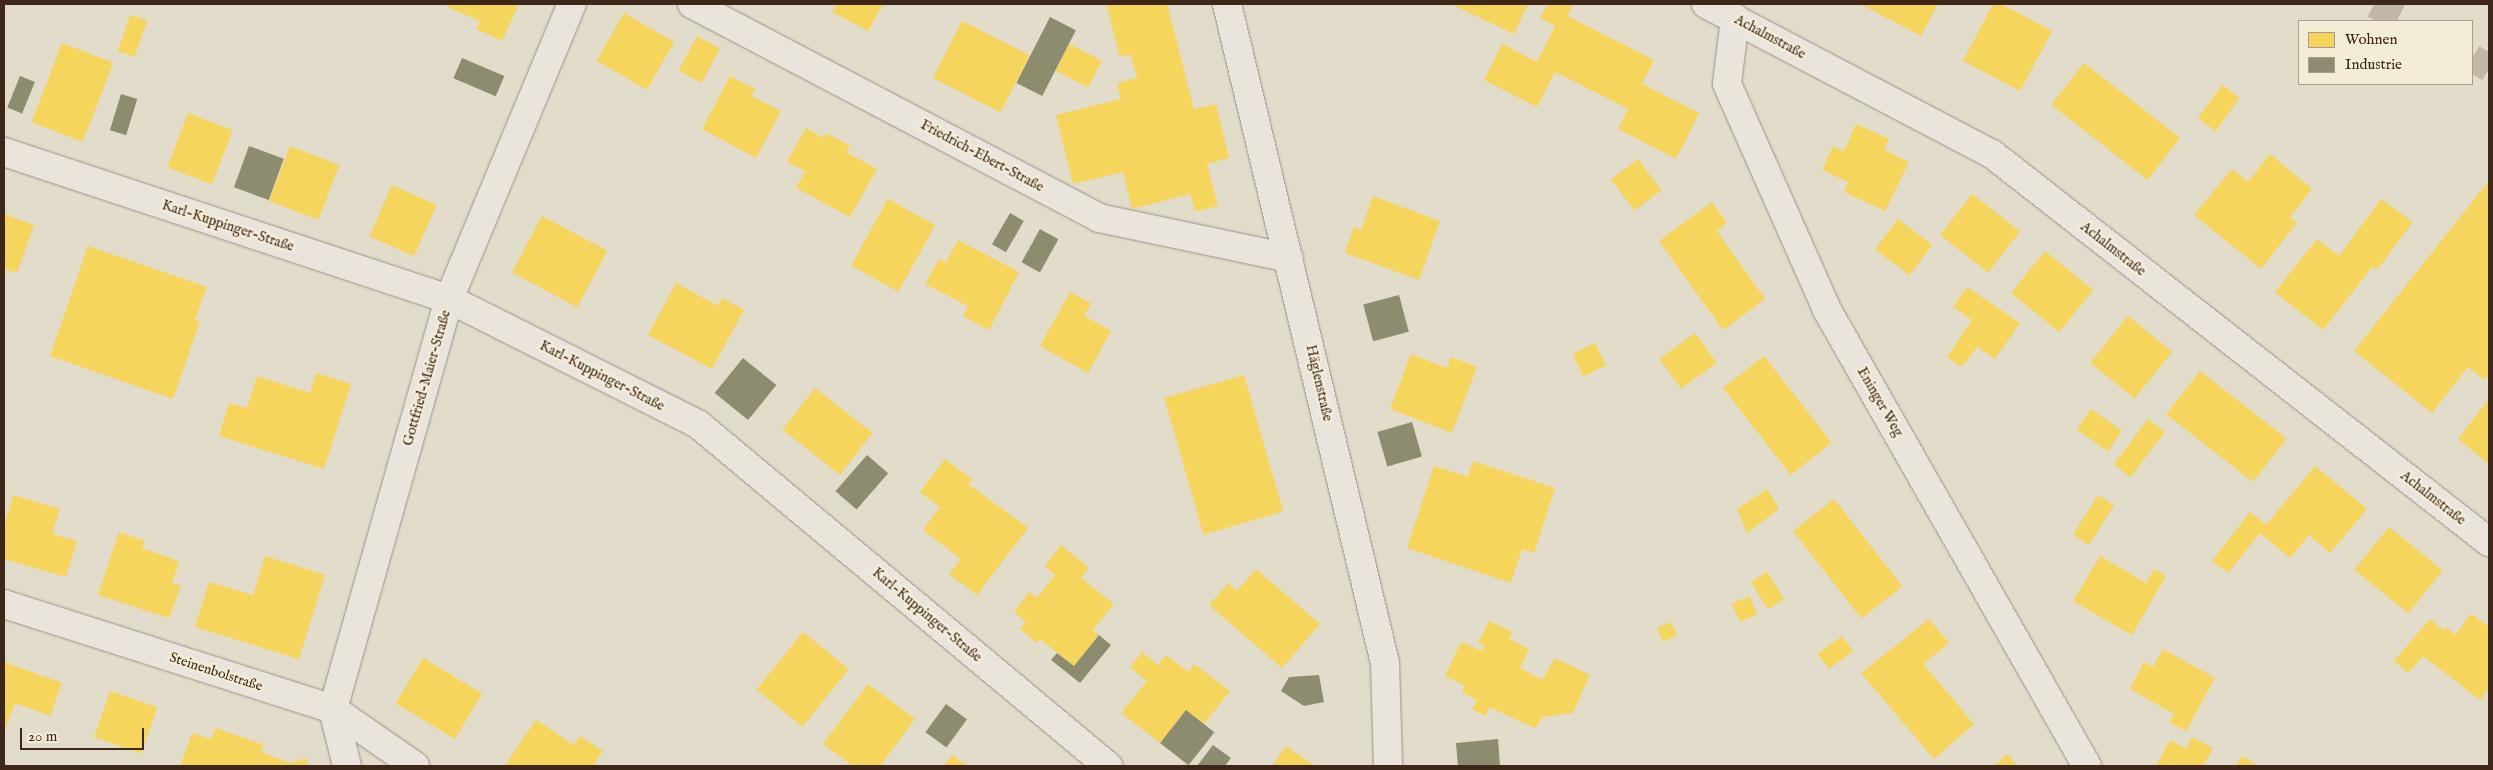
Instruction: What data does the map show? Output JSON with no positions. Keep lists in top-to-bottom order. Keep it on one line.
{"streets":{"street":["Achalmstraße","Friedrich-Ebert-Straße","Karl-Kuppinger-Straße","Gottfried-Maier-Straße","Häglenstraße","Eninger Weg","Steinenbolstraße"]},"crossings":[["Achalmstraße","Eninger Weg"],["Friedrich-Ebert-Straße","Häglenstraße"],["Karl-Kuppinger-Straße","Gottfried-Maier-Straße"],["Gottfried-Maier-Straße","Steinenbolstraße"]],"legend":["Wohnen","Industrie"],"scale_bar":"20 m"}
